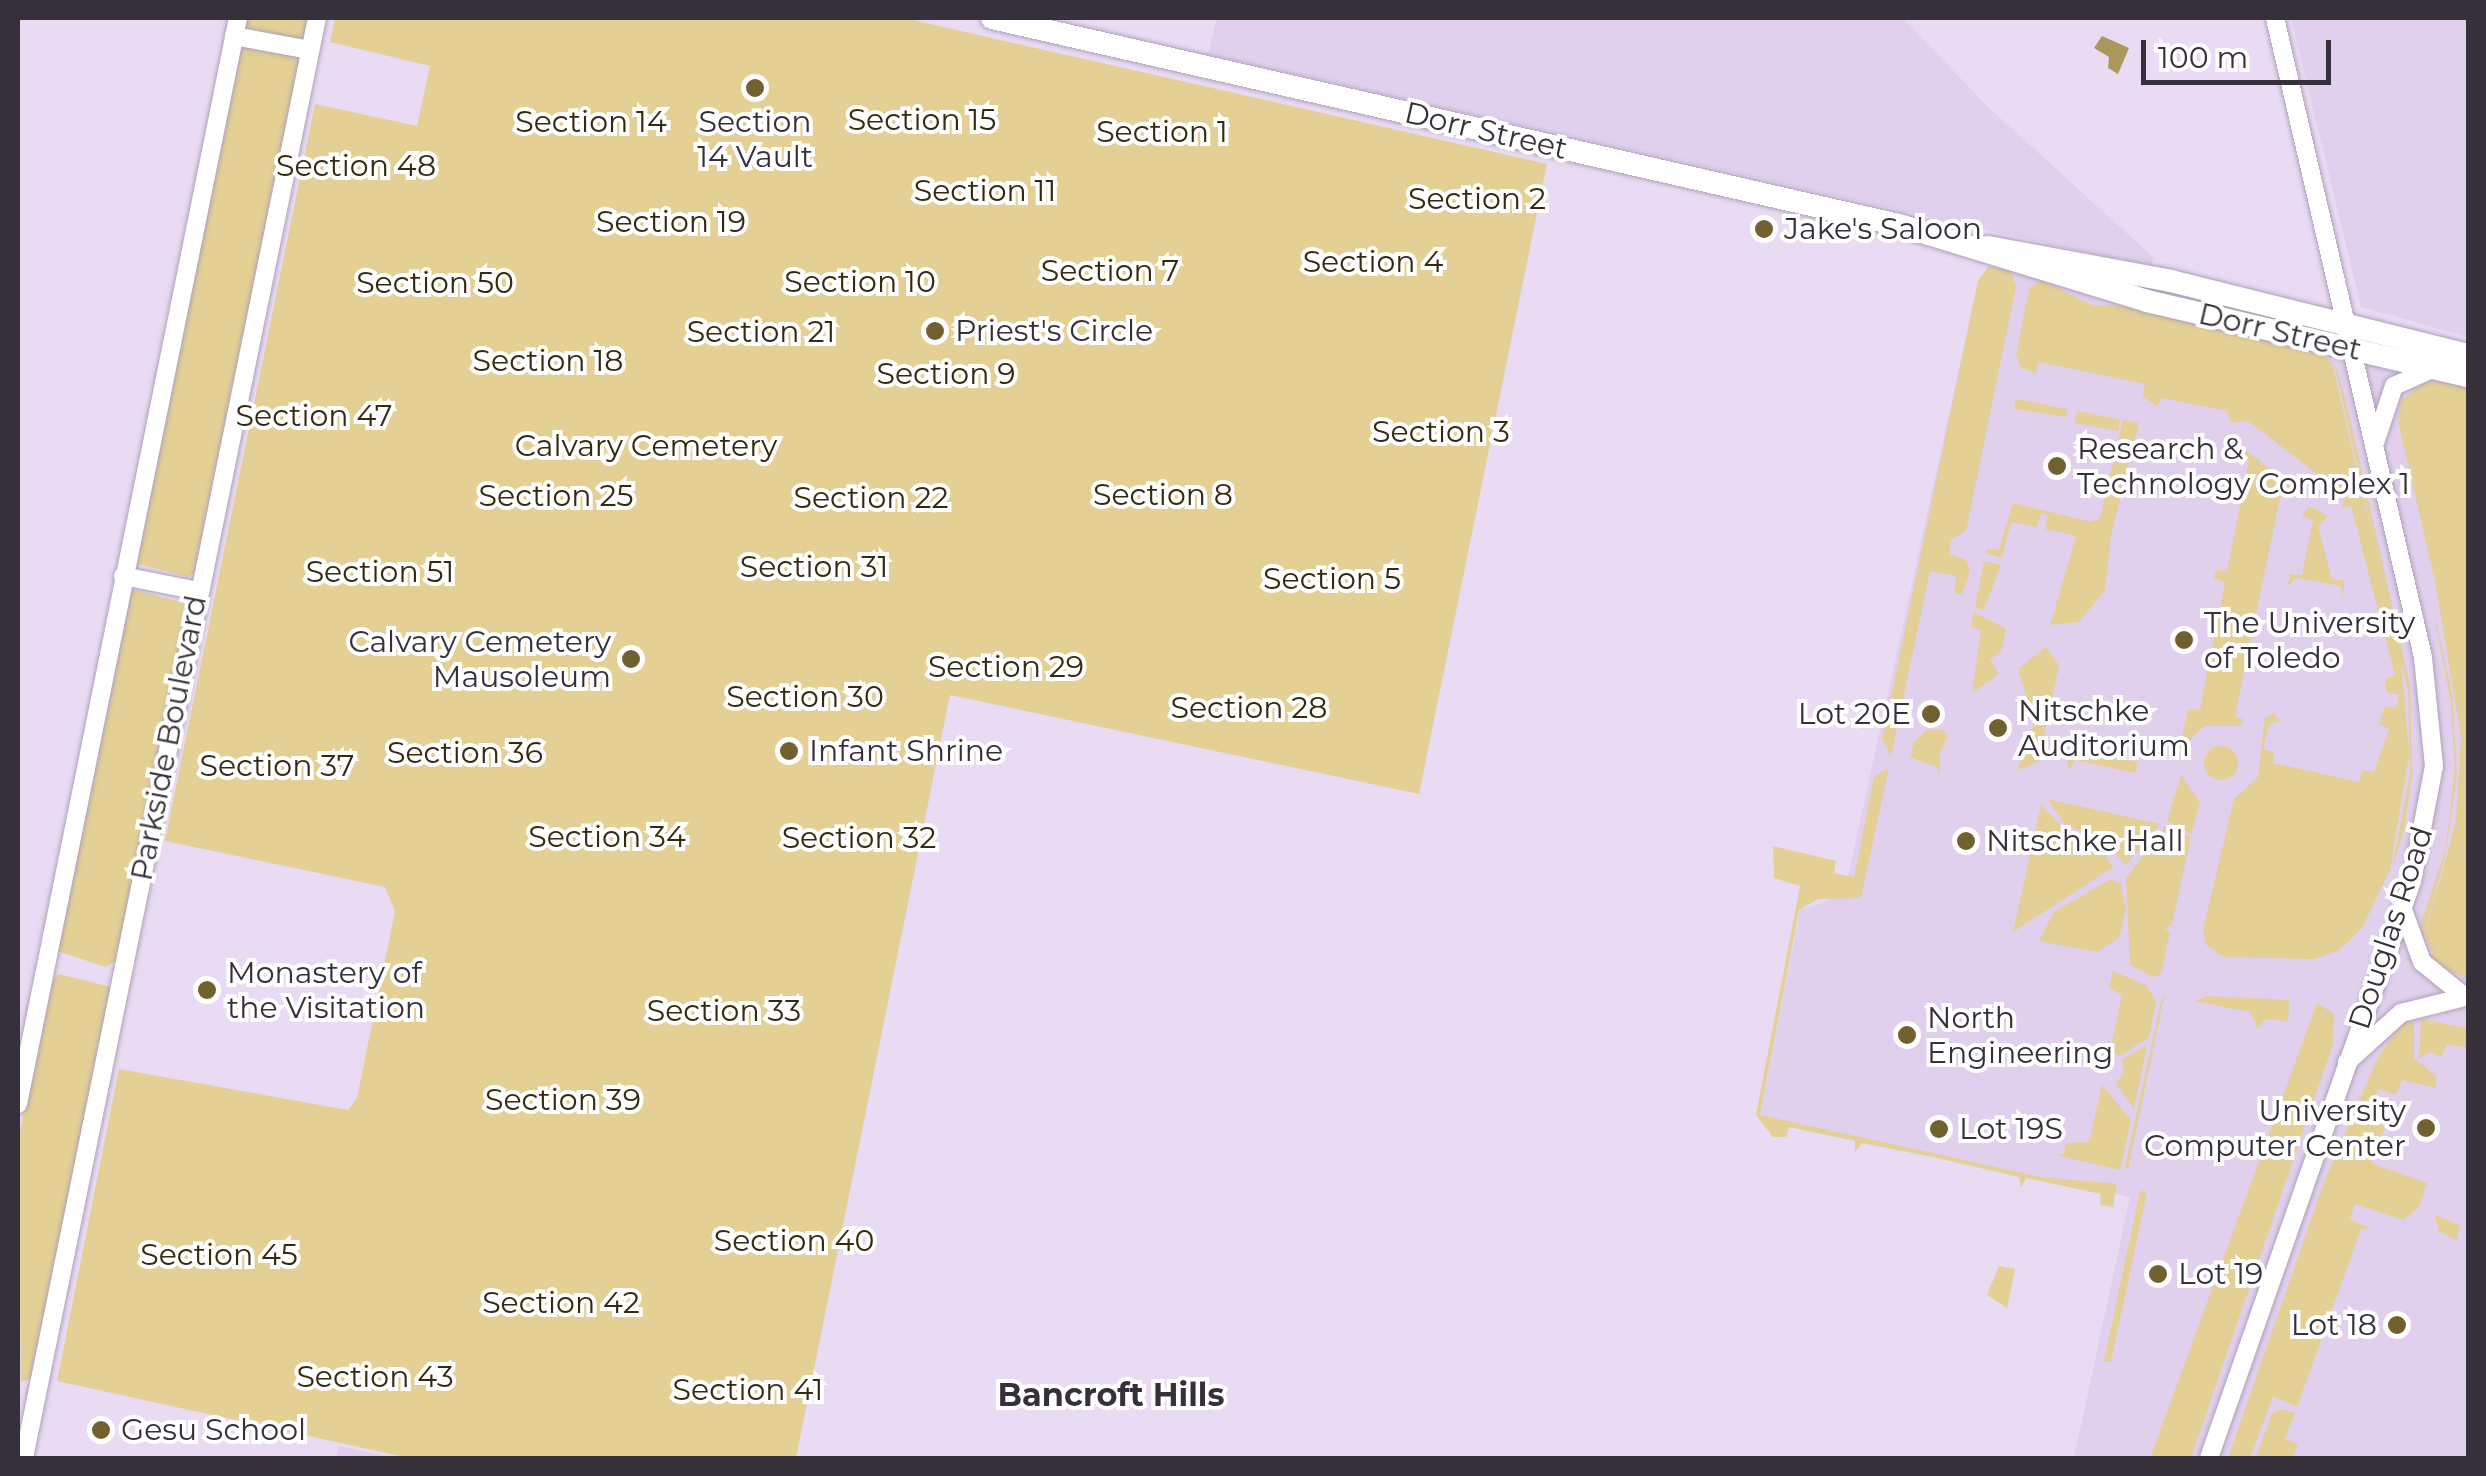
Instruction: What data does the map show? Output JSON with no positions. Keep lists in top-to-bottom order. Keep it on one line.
{"streets":{"main road":["Dorr Street"],"street":["Parkside Boulevard","Douglas Road"]},"crossings":[["Dorr Street","Douglas Road"]],"districts":["Bancroft Hills"],"parks":["Section 15","Section 14","Section 1","Section 48","Section 11","Section 2","Section 19","Section 4","Section 7","Section 10","Section 50","Section 21","Section 18","Section 9","Section 47","Section 3","Calvary Cemetery","Section 8","Section 25","Section 22","Section 31","Section 51","Section 5","Section 29","Section 30","Section 28","Section 36","Section 37","Section 34","Section 32","Section 33","Section 39","Section 40","Section 45","Section 42","Section 43","Section 41"],"places":["Section 14 Vault","Jake's Saloon","Priest's Circle","Research & Technology Complex 1","The University of Toledo","Calvary Cemetery Mausoleum","Lot 20E","Nitschke Auditorium","Infant Shrine","Nitschke Hall","Monastery of the Visitation","North Engineering","University Computer Center","Lot 19S","Lot 19","Lot 18","Gesu School"],"scale_bar":"100 m"}
